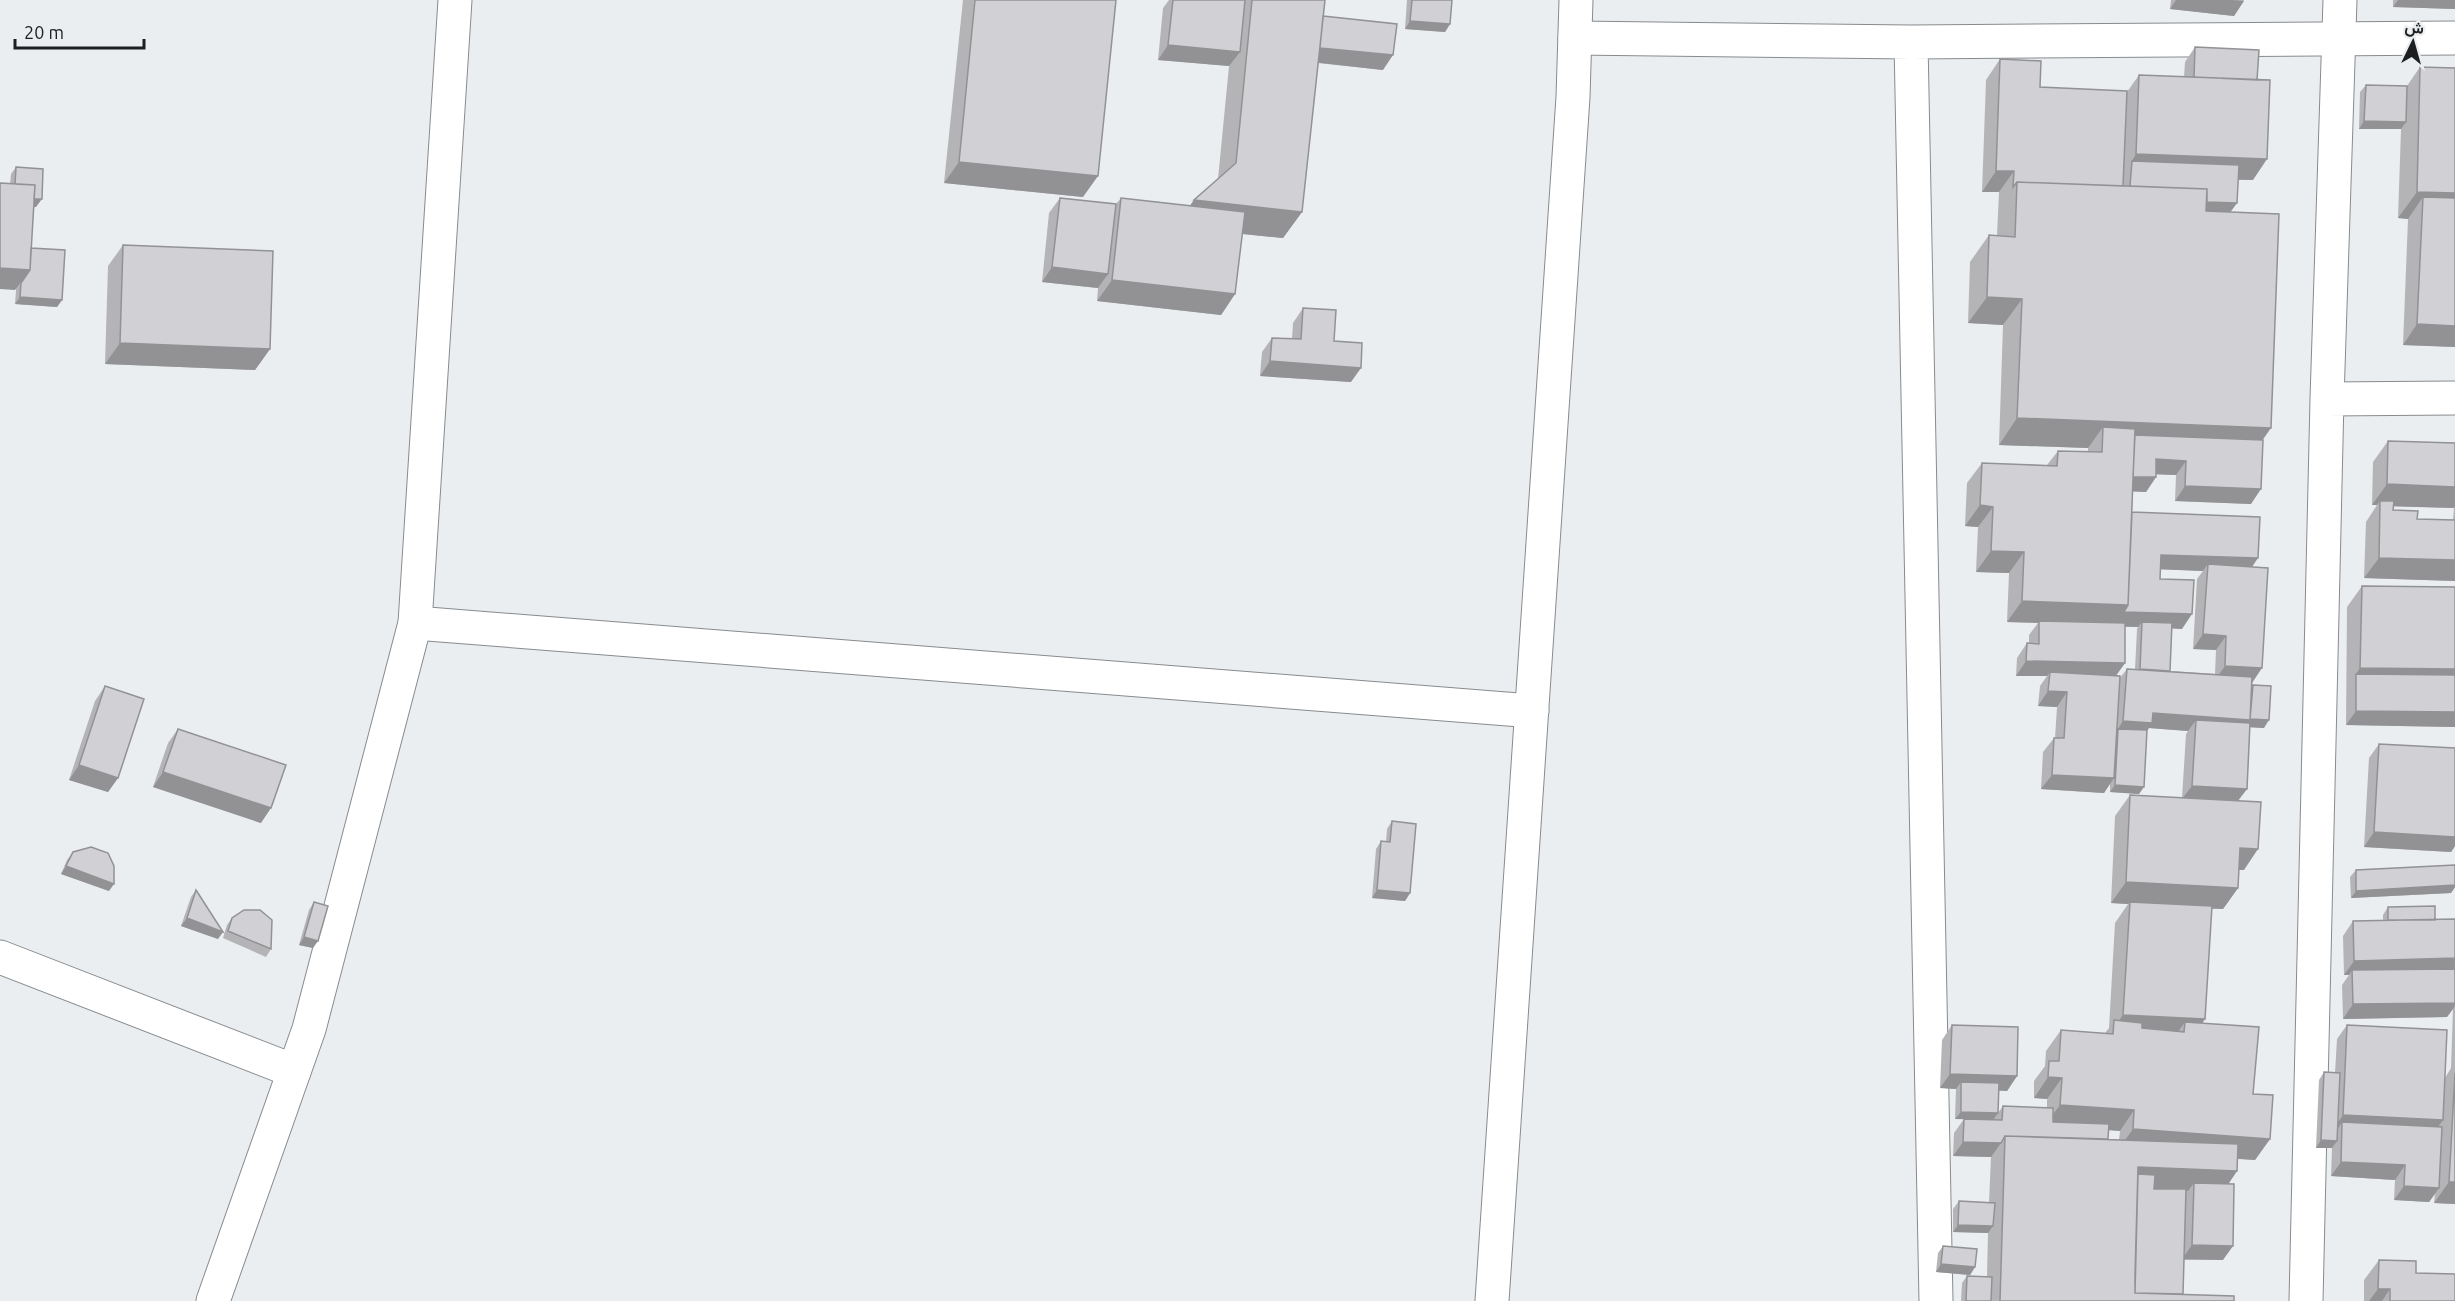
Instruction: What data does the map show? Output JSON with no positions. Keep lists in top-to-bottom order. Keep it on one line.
{"scale_bar":"20 m","north":"top"}
